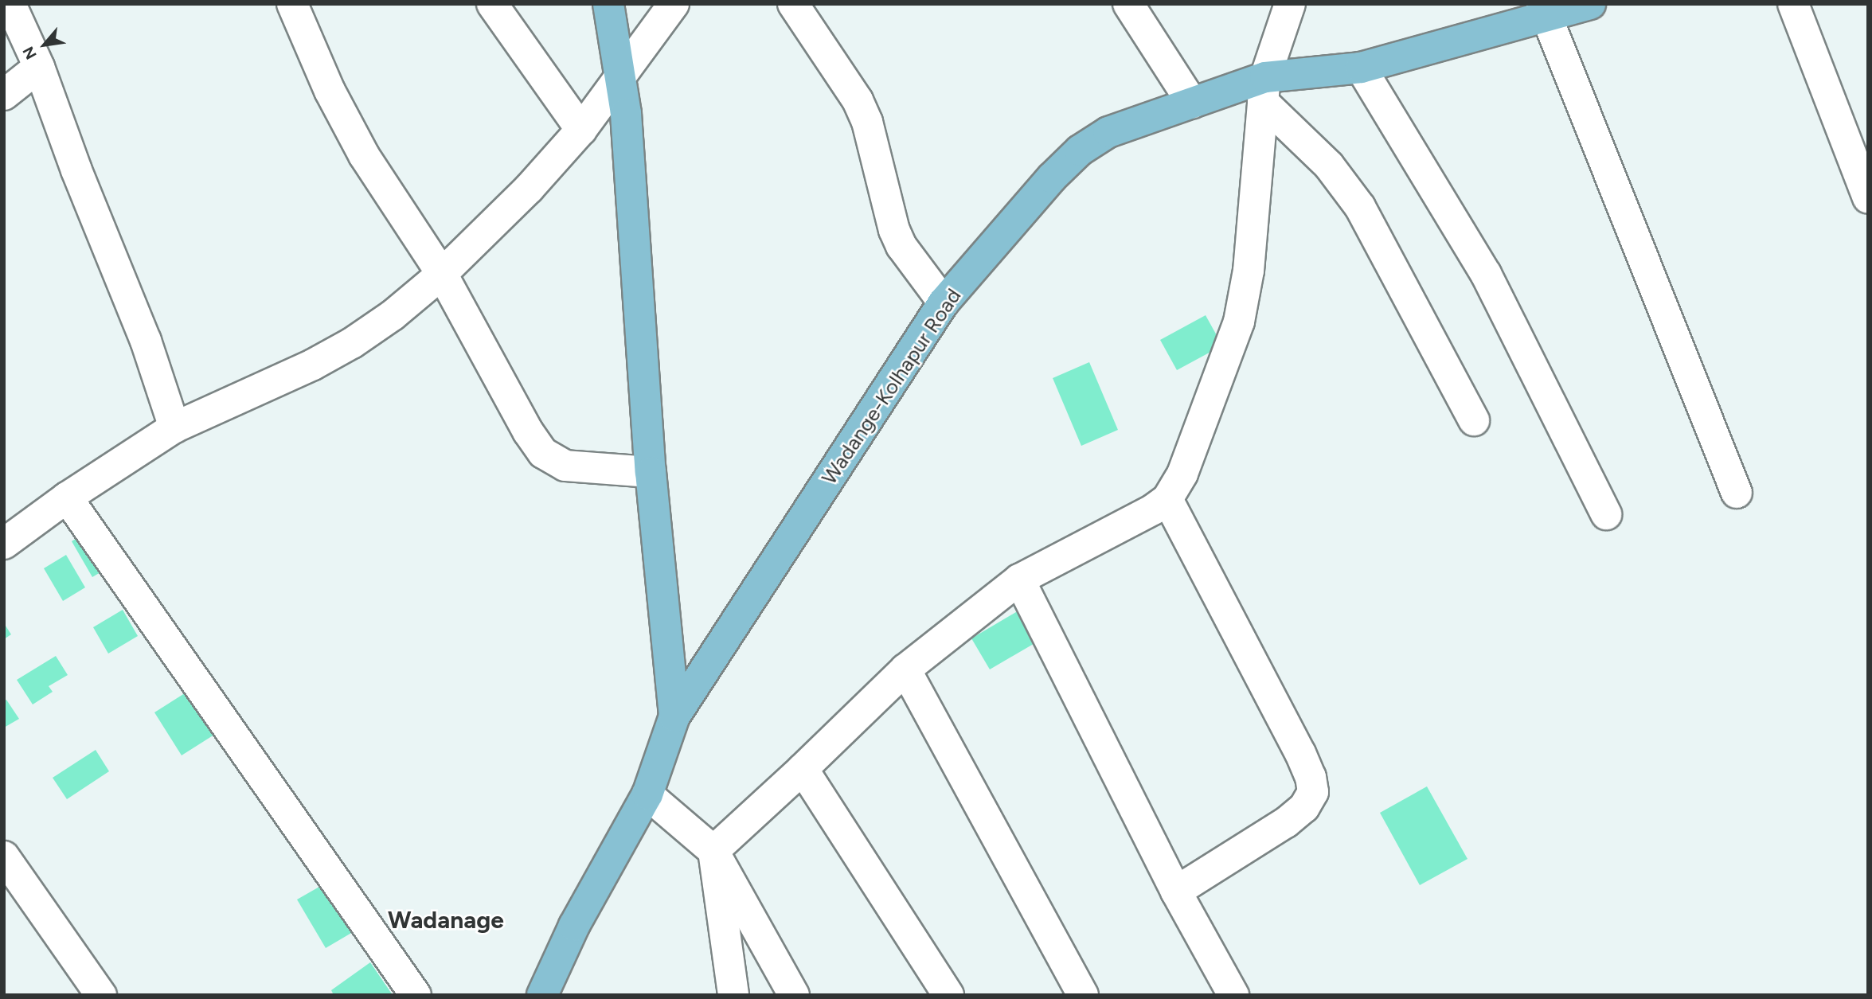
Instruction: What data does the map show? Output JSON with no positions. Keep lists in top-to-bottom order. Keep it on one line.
{"streets":{"main road":["Wadange-Kolhapur Road"]},"districts":["Wadanage"],"north":"bottom left"}
